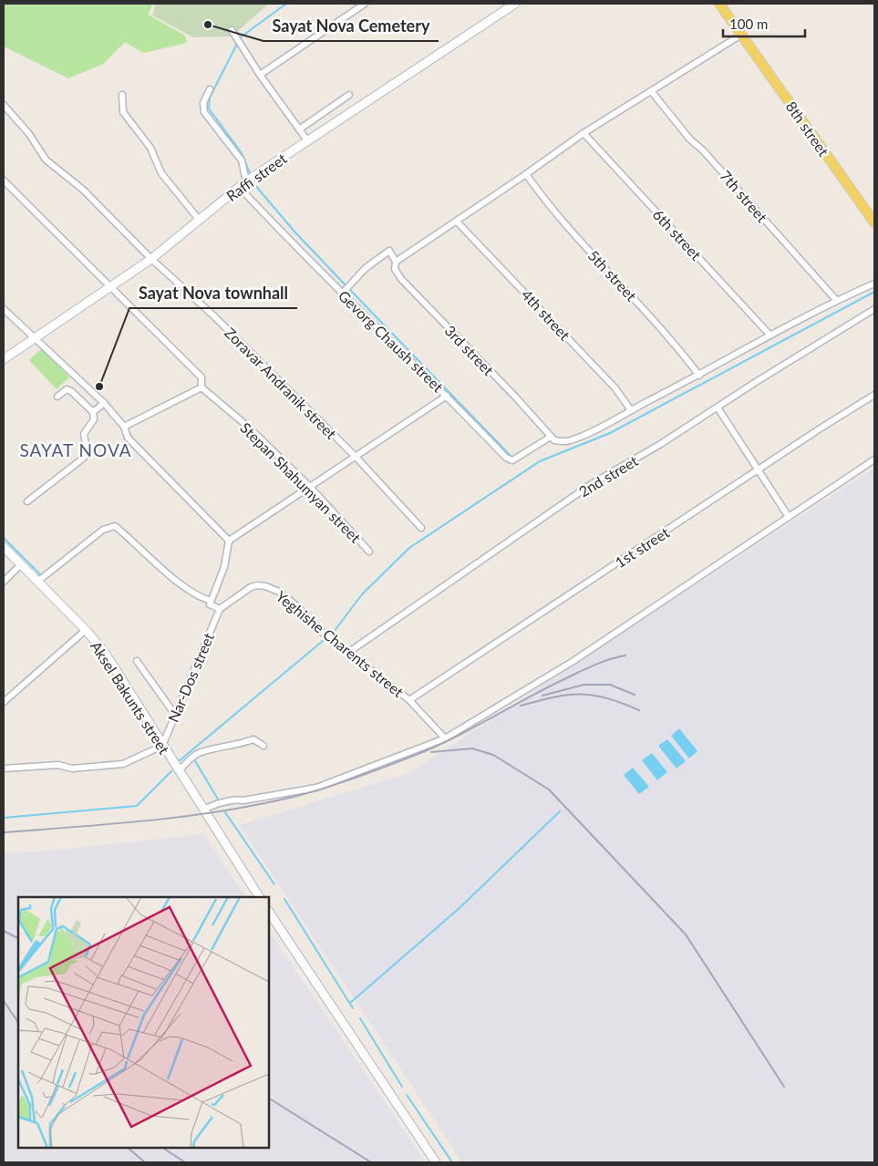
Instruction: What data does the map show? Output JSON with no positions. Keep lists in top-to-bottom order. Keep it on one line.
{"streets":{"main road":["8th street","Raffi street","Aksel Bakunts street"],"street":["7th street","6th street","5th street","4th street","Gevorg Chaush street","3rd street","Zoravar Andranik street","2nd street","Stepan Shahumyan street","1st street","Yeghishe Charents street","Nar-Dos street"]},"crossings":[["Raffi street","Gevorg Chaush street"],["Raffi street","Zoravar Andranik street"],["Raffi street","Stepan Shahumyan street"],["Gevorg Chaush street","3rd street"],["2nd street","Yeghishe Charents street"],["1st street","Yeghishe Charents street"],["Yeghishe Charents street","Nar-Dos street"],["Nar-Dos street","Aksel Bakunts street"]],"districts":["SAYAT NOVA"],"places":["Sayat Nova Cemetery","Sayat Nova townhall"],"scale_bar":"100 m"}
